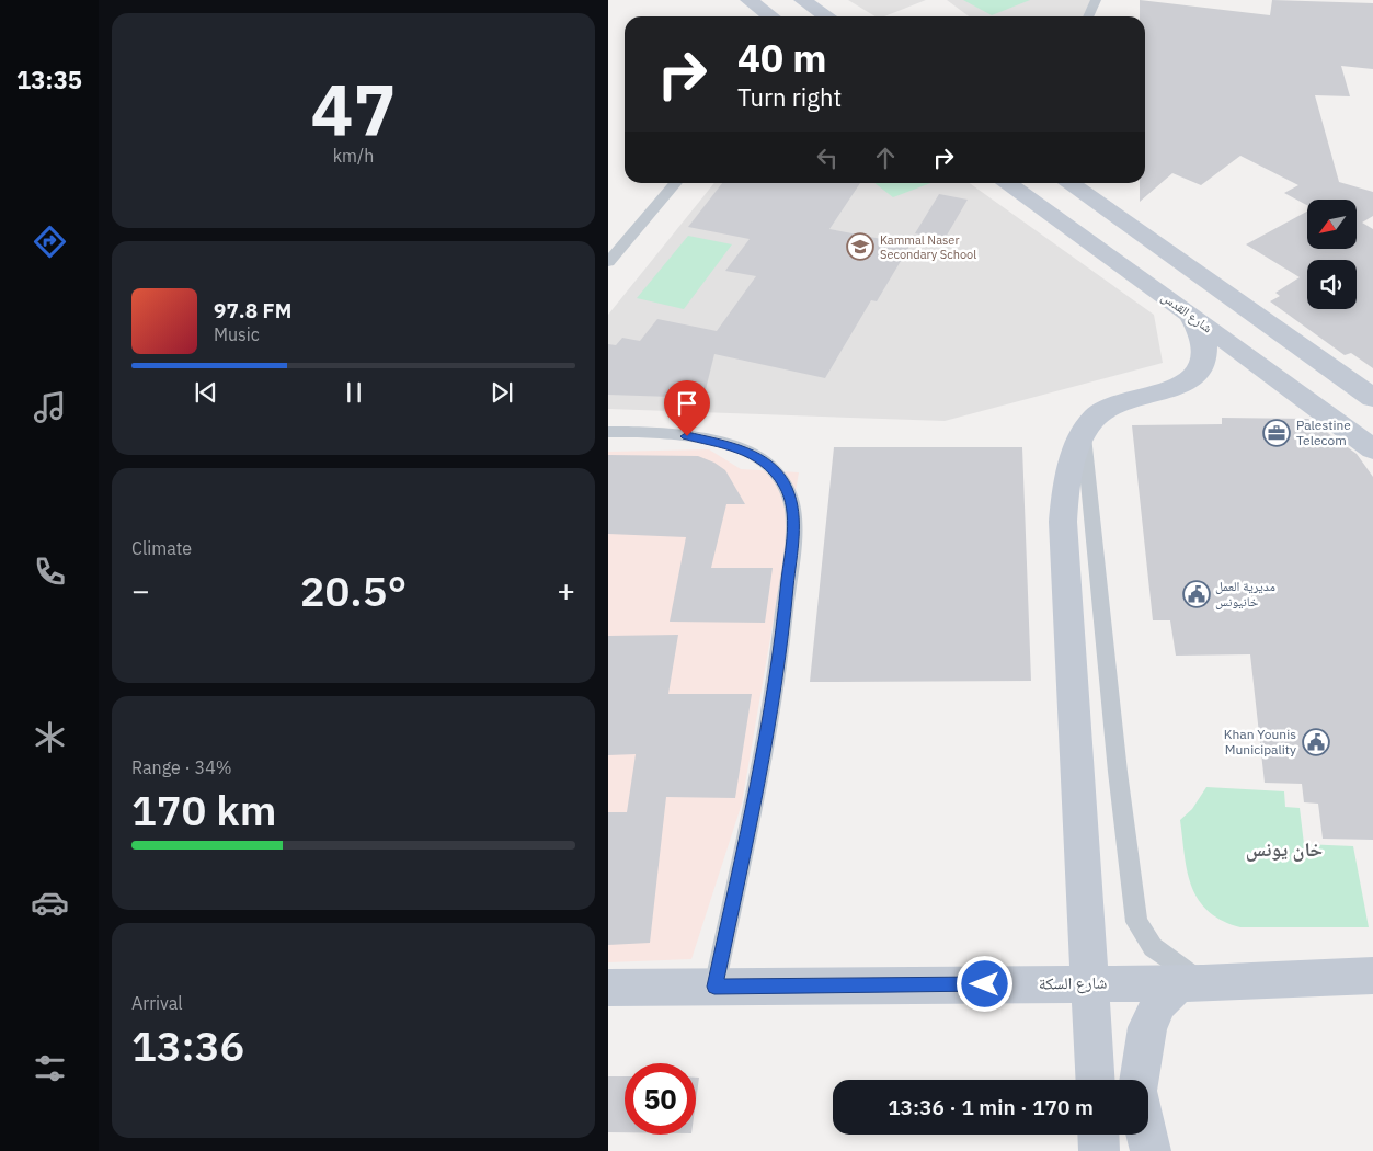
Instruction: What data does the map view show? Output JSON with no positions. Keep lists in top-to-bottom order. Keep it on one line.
{"streets":{"main road":["شارع القدس","شارع السكة"]},"districts":["خان يونس"],"places":{"school or university":["Kammal Naser Secondary School"],"office":["Palestine Telecom"],"public building":["مديرية العمل خانيونس","Khan Younis Municipality"]},"north":"bottom left","page":{"tabs":"13:35","tile":[["47","km/h"],"Climate",["Range · 34%","170 km"],["Arrival","13:36"]],"turn":["40 m","Turn right"],"song":["97.8 FM","Music"],"heat":["−","20.5°","+"],"limit":"50","trip":"13:36 · 1 min · 170 m"}}
